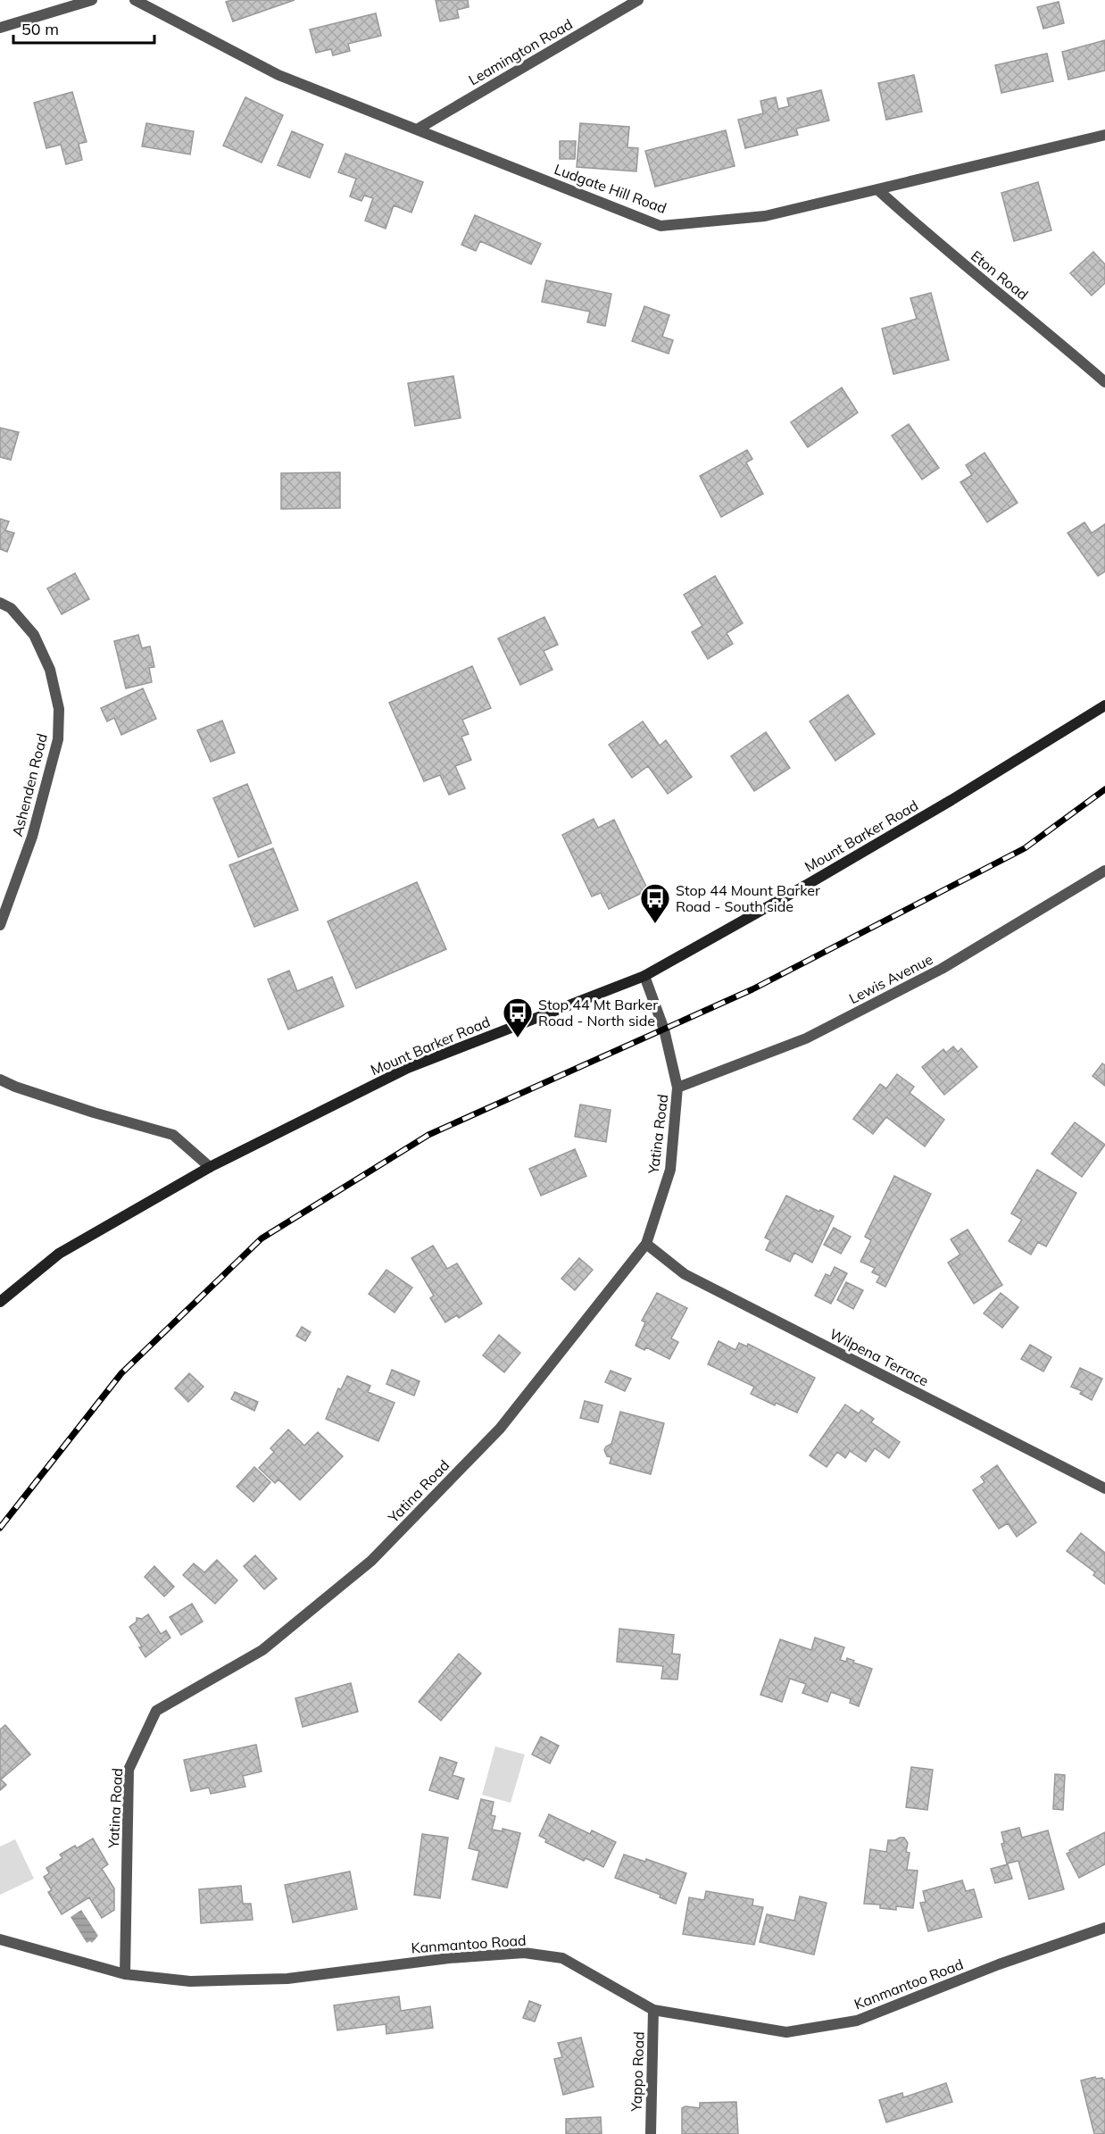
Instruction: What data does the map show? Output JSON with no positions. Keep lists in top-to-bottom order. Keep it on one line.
{"streets":{"main road":["Mount Barker Road"],"street":["Leamington Road","Ludgate Hill Road","Eton Road","Ashenden Road","Lewis Avenue","Yatina Road","Wilpena Terrace","Kanmantoo Road","Yappo Road"]},"crossings":[["Leamington Road","Ludgate Hill Road"],["Ludgate Hill Road","Eton Road"],["Mount Barker Road","Yatina Road"],["Lewis Avenue","Yatina Road"],["Yatina Road","Wilpena Terrace"],["Yatina Road","Kanmantoo Road"],["Kanmantoo Road","Yappo Road"]],"places":{"bus stop":["Stop 44 Mount Barker Road - South side","Stop 44 Mt Barker Road - North side"]},"scale_bar":"50 m"}
